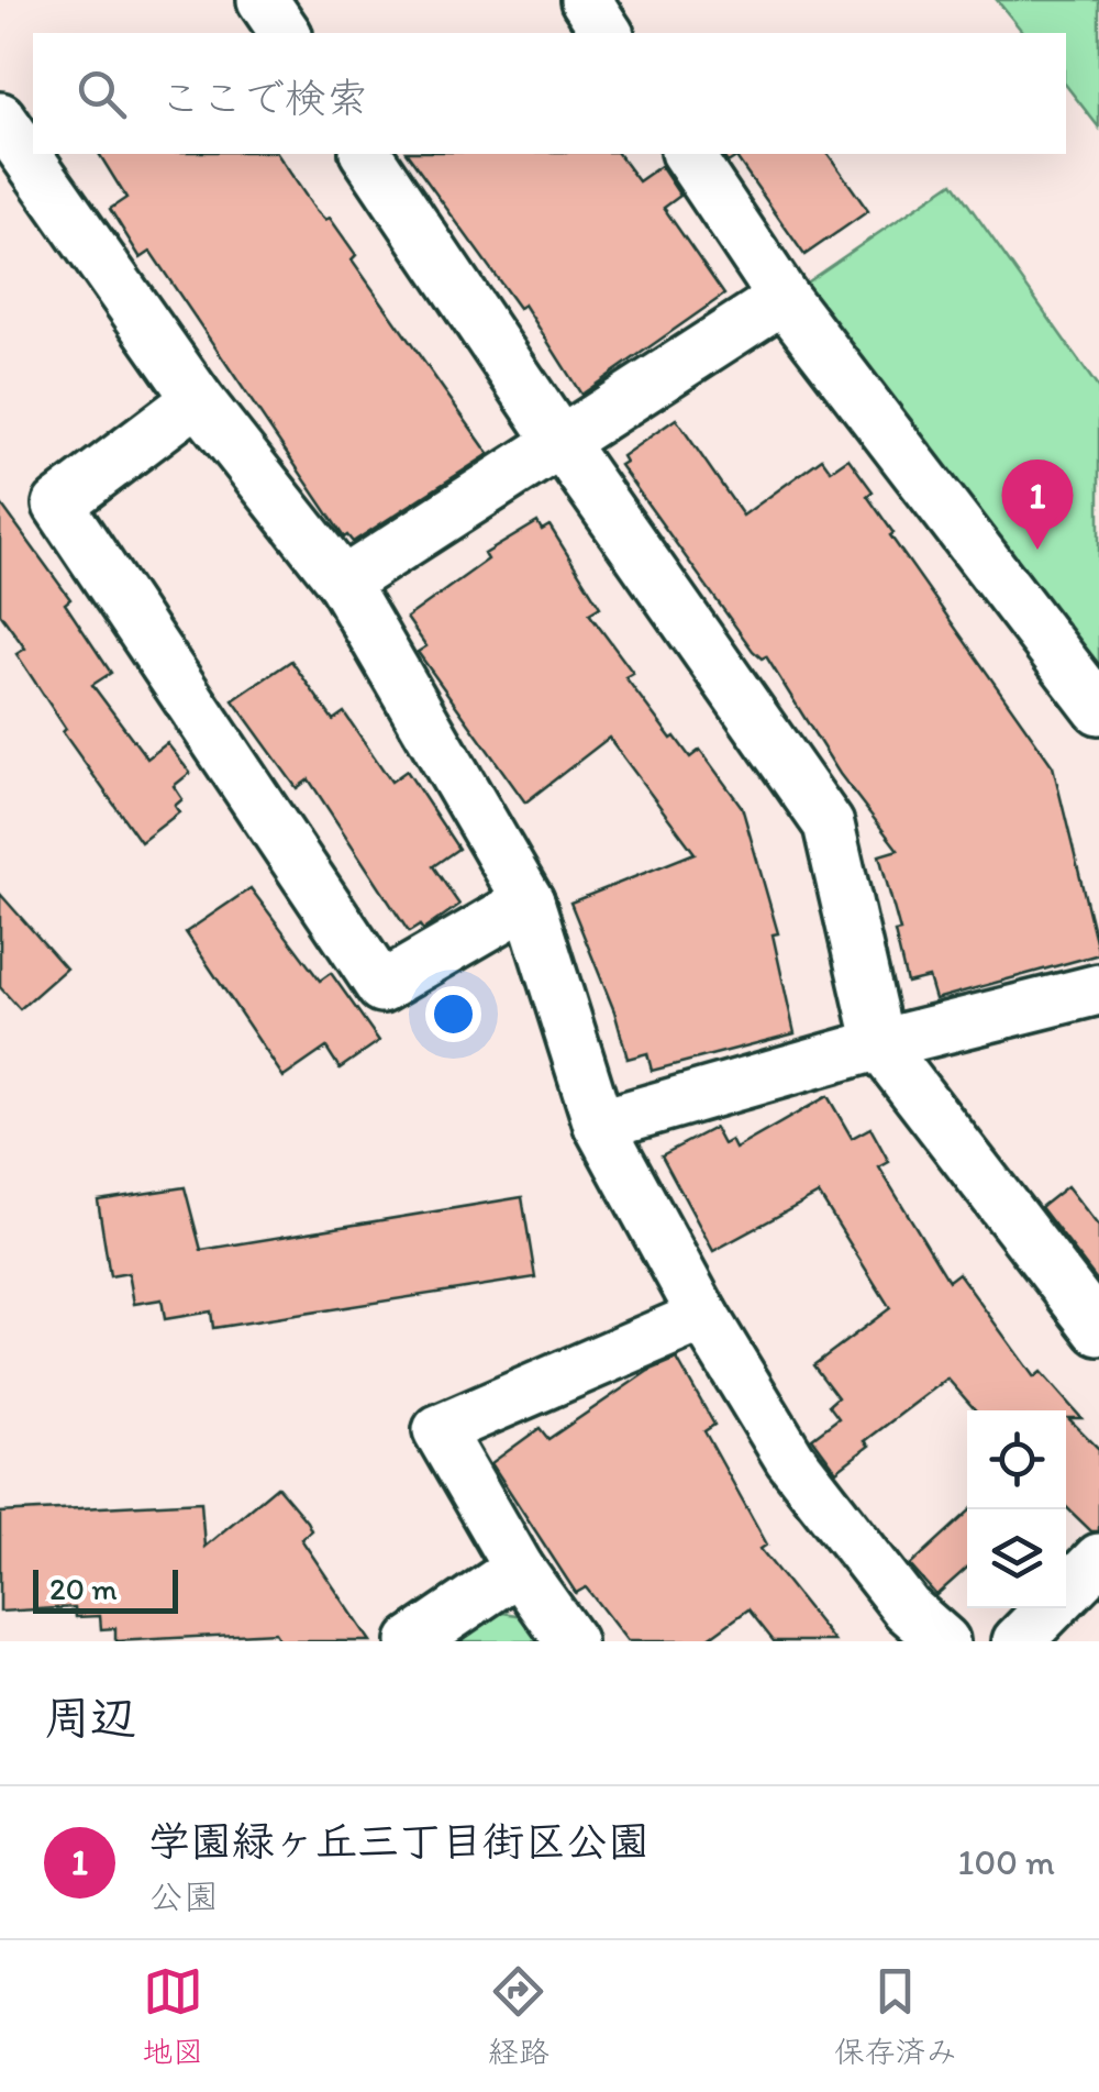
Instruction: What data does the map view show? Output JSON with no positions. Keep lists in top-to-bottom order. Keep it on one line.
{"scale_bar":"20 m","page":{"search":"ここで検索","pins":"1","scale":"20 m","heading":"周辺","list":[{"mark":"1","name":"学園緑ヶ丘三丁目街区公園","note":"公園","value":"100 m"}],"nav":["地図","経路","保存済み"]}}
